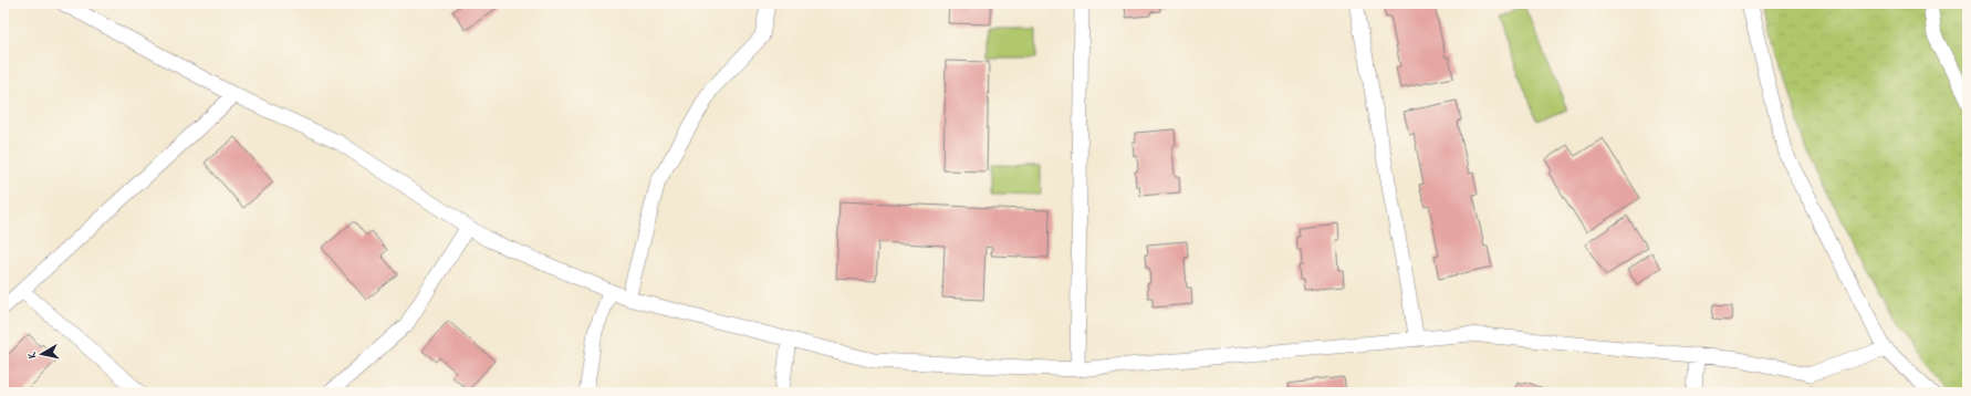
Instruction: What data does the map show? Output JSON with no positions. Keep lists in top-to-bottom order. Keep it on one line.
{"north":"left"}
